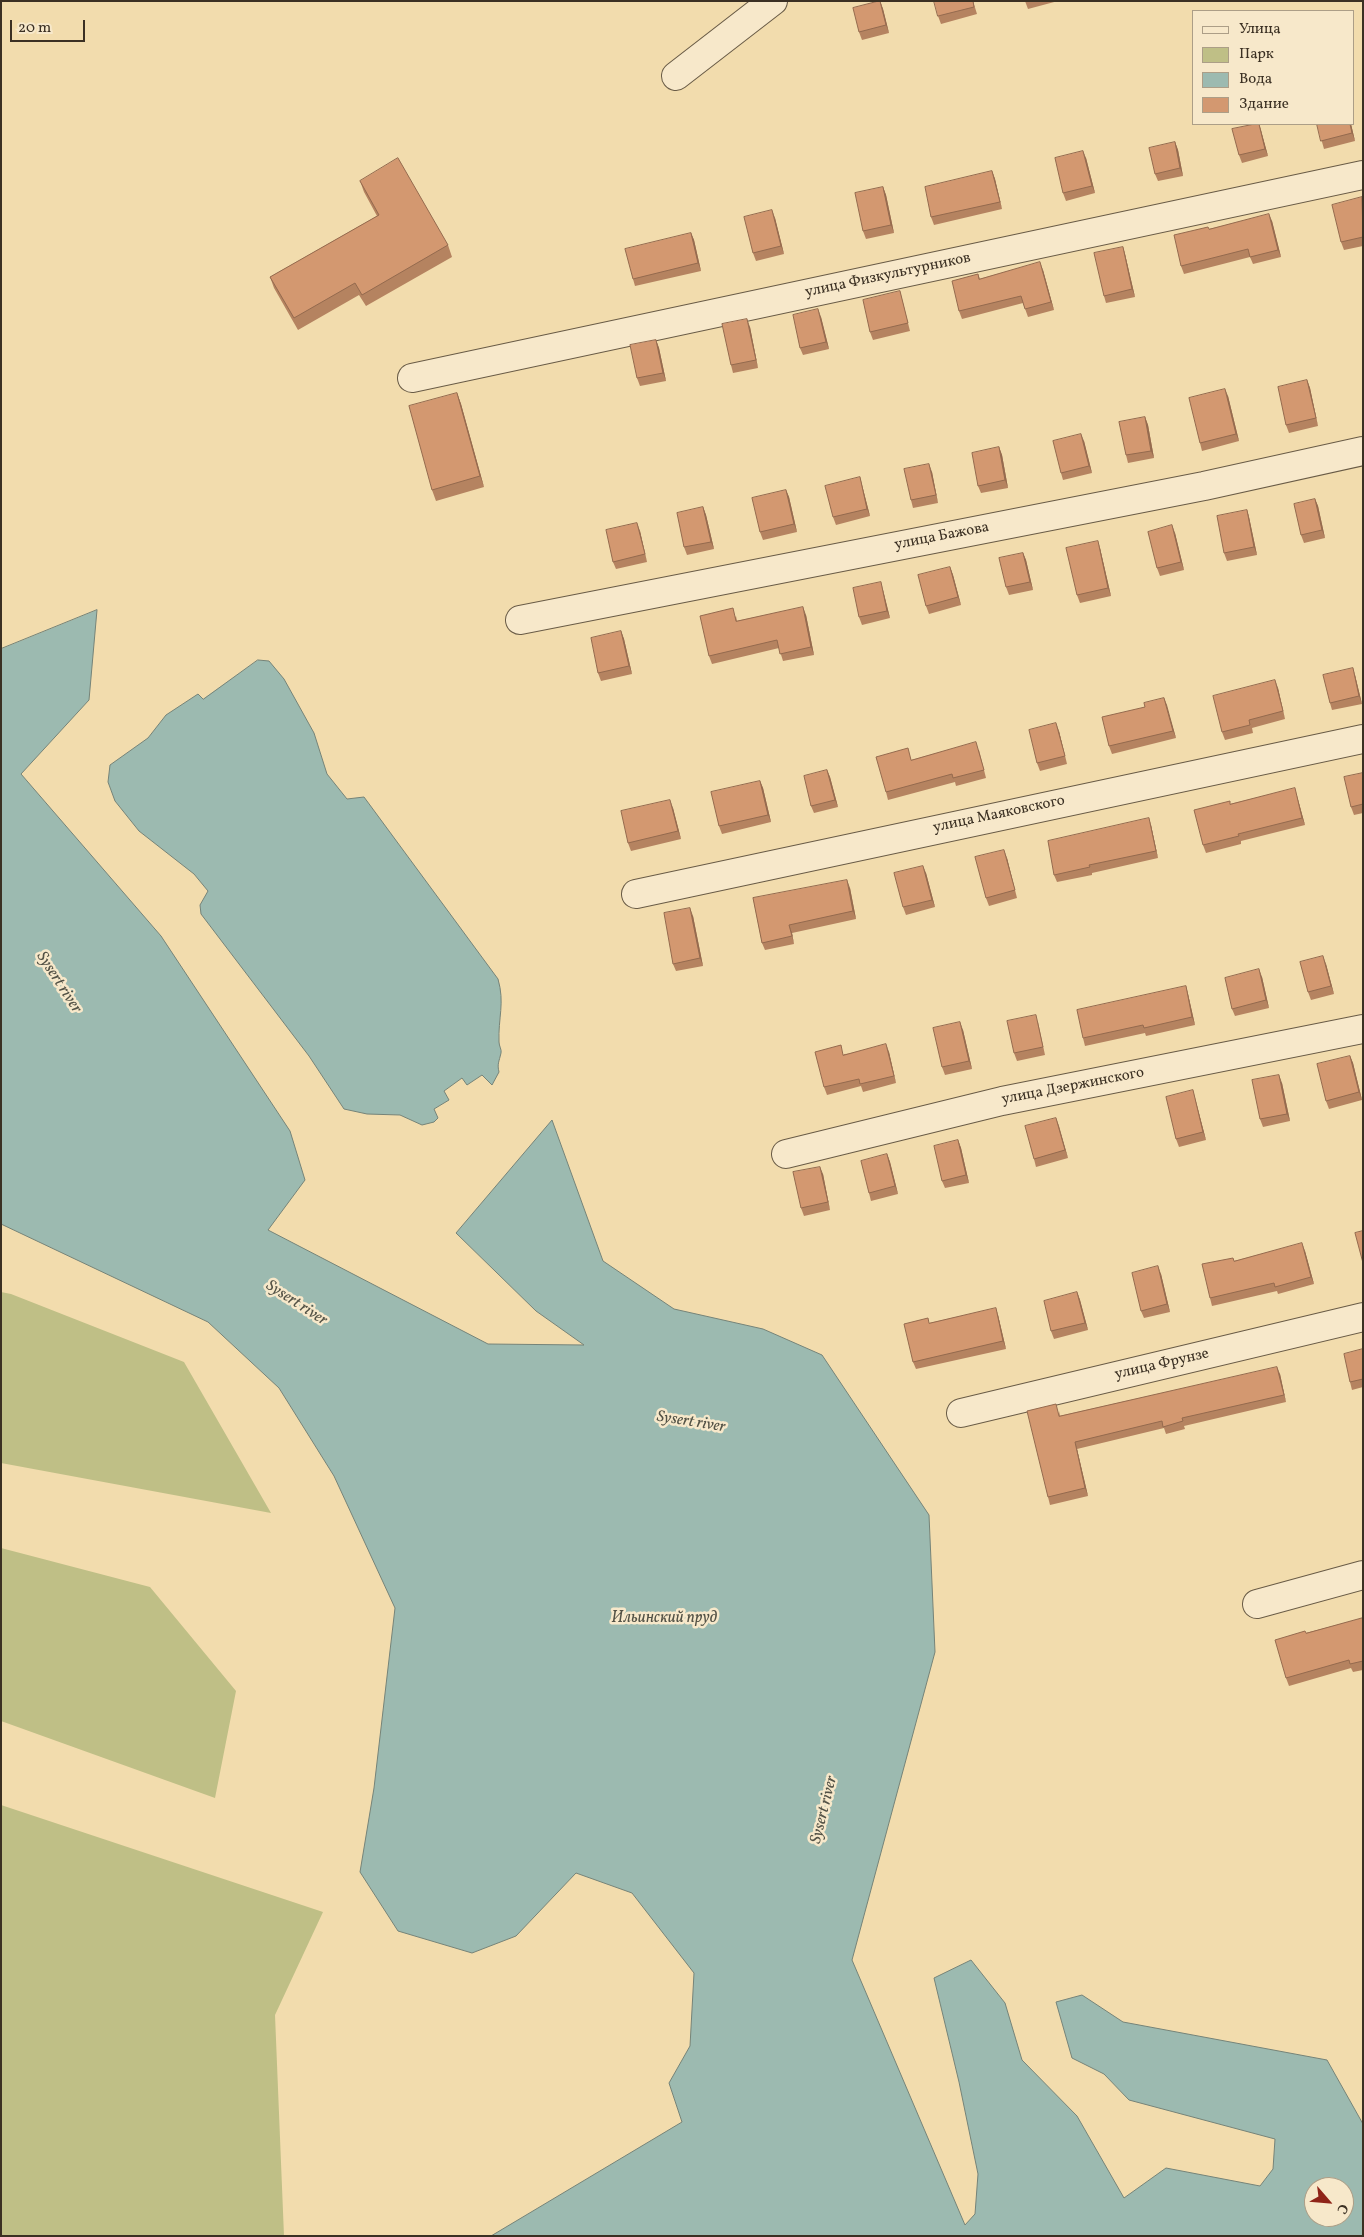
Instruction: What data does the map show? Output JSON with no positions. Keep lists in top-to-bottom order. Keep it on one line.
{"streets":{"street":["улица Физкультурников","улица Бажова","улица Маяковского","улица Дзержинского","улица Фрунзе"]},"water":["Sysert river","Ильинский пруд"],"legend":["Улица","Парк","Вода","Здание"],"scale_bar":"20 m","north":"bottom right"}
